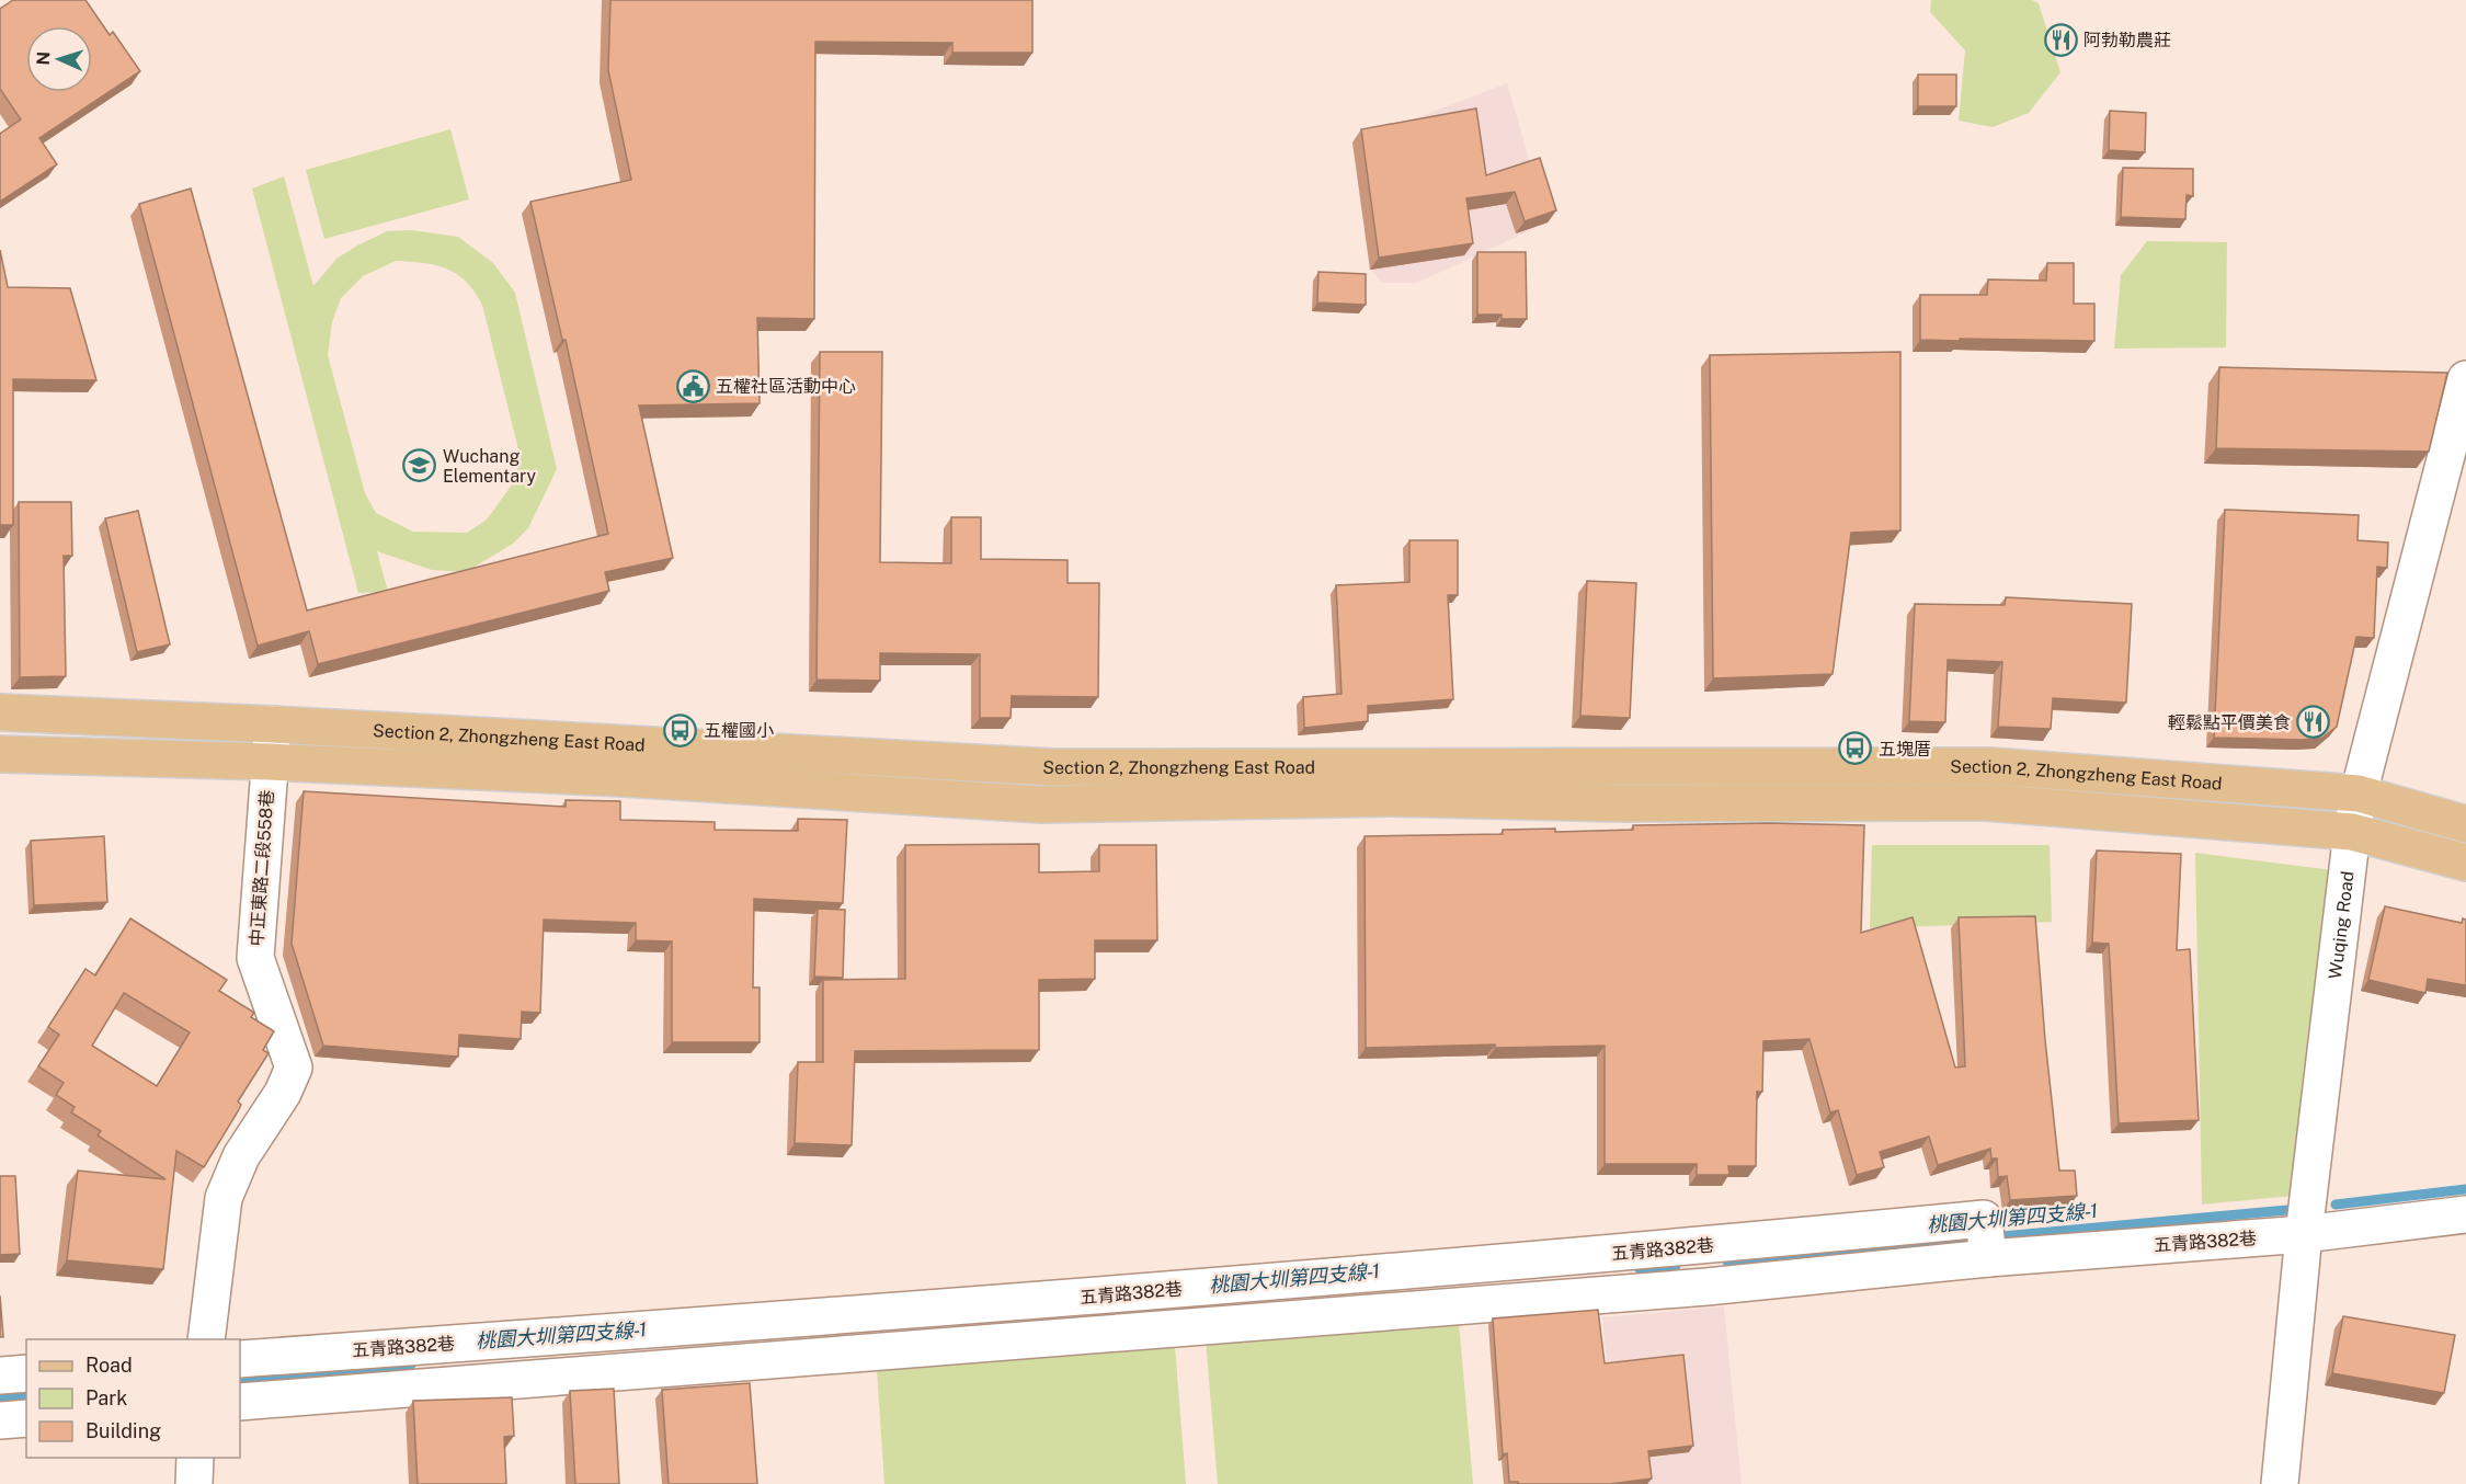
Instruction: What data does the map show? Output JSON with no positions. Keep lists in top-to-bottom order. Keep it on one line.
{"streets":{"main road":["Section 2, Zhongzheng East Road"],"street":["中正東路二段558巷","Wuqing Road","五青路382巷"]},"crossings":[["Section 2, Zhongzheng East Road","中正東路二段558巷"],["Section 2, Zhongzheng East Road","Wuqing Road"],["Wuqing Road","五青路382巷"]],"water":["桃園大圳第四支線-1"],"places":{"restaurant":["阿勃勒農莊","輕鬆點平價美食"],"public building":["五權社區活動中心"],"school or university":["Wuchang Elementary"],"bus stop":["五權國小","五塊厝"]},"legend":["Road","Park","Building"],"north":"left"}
